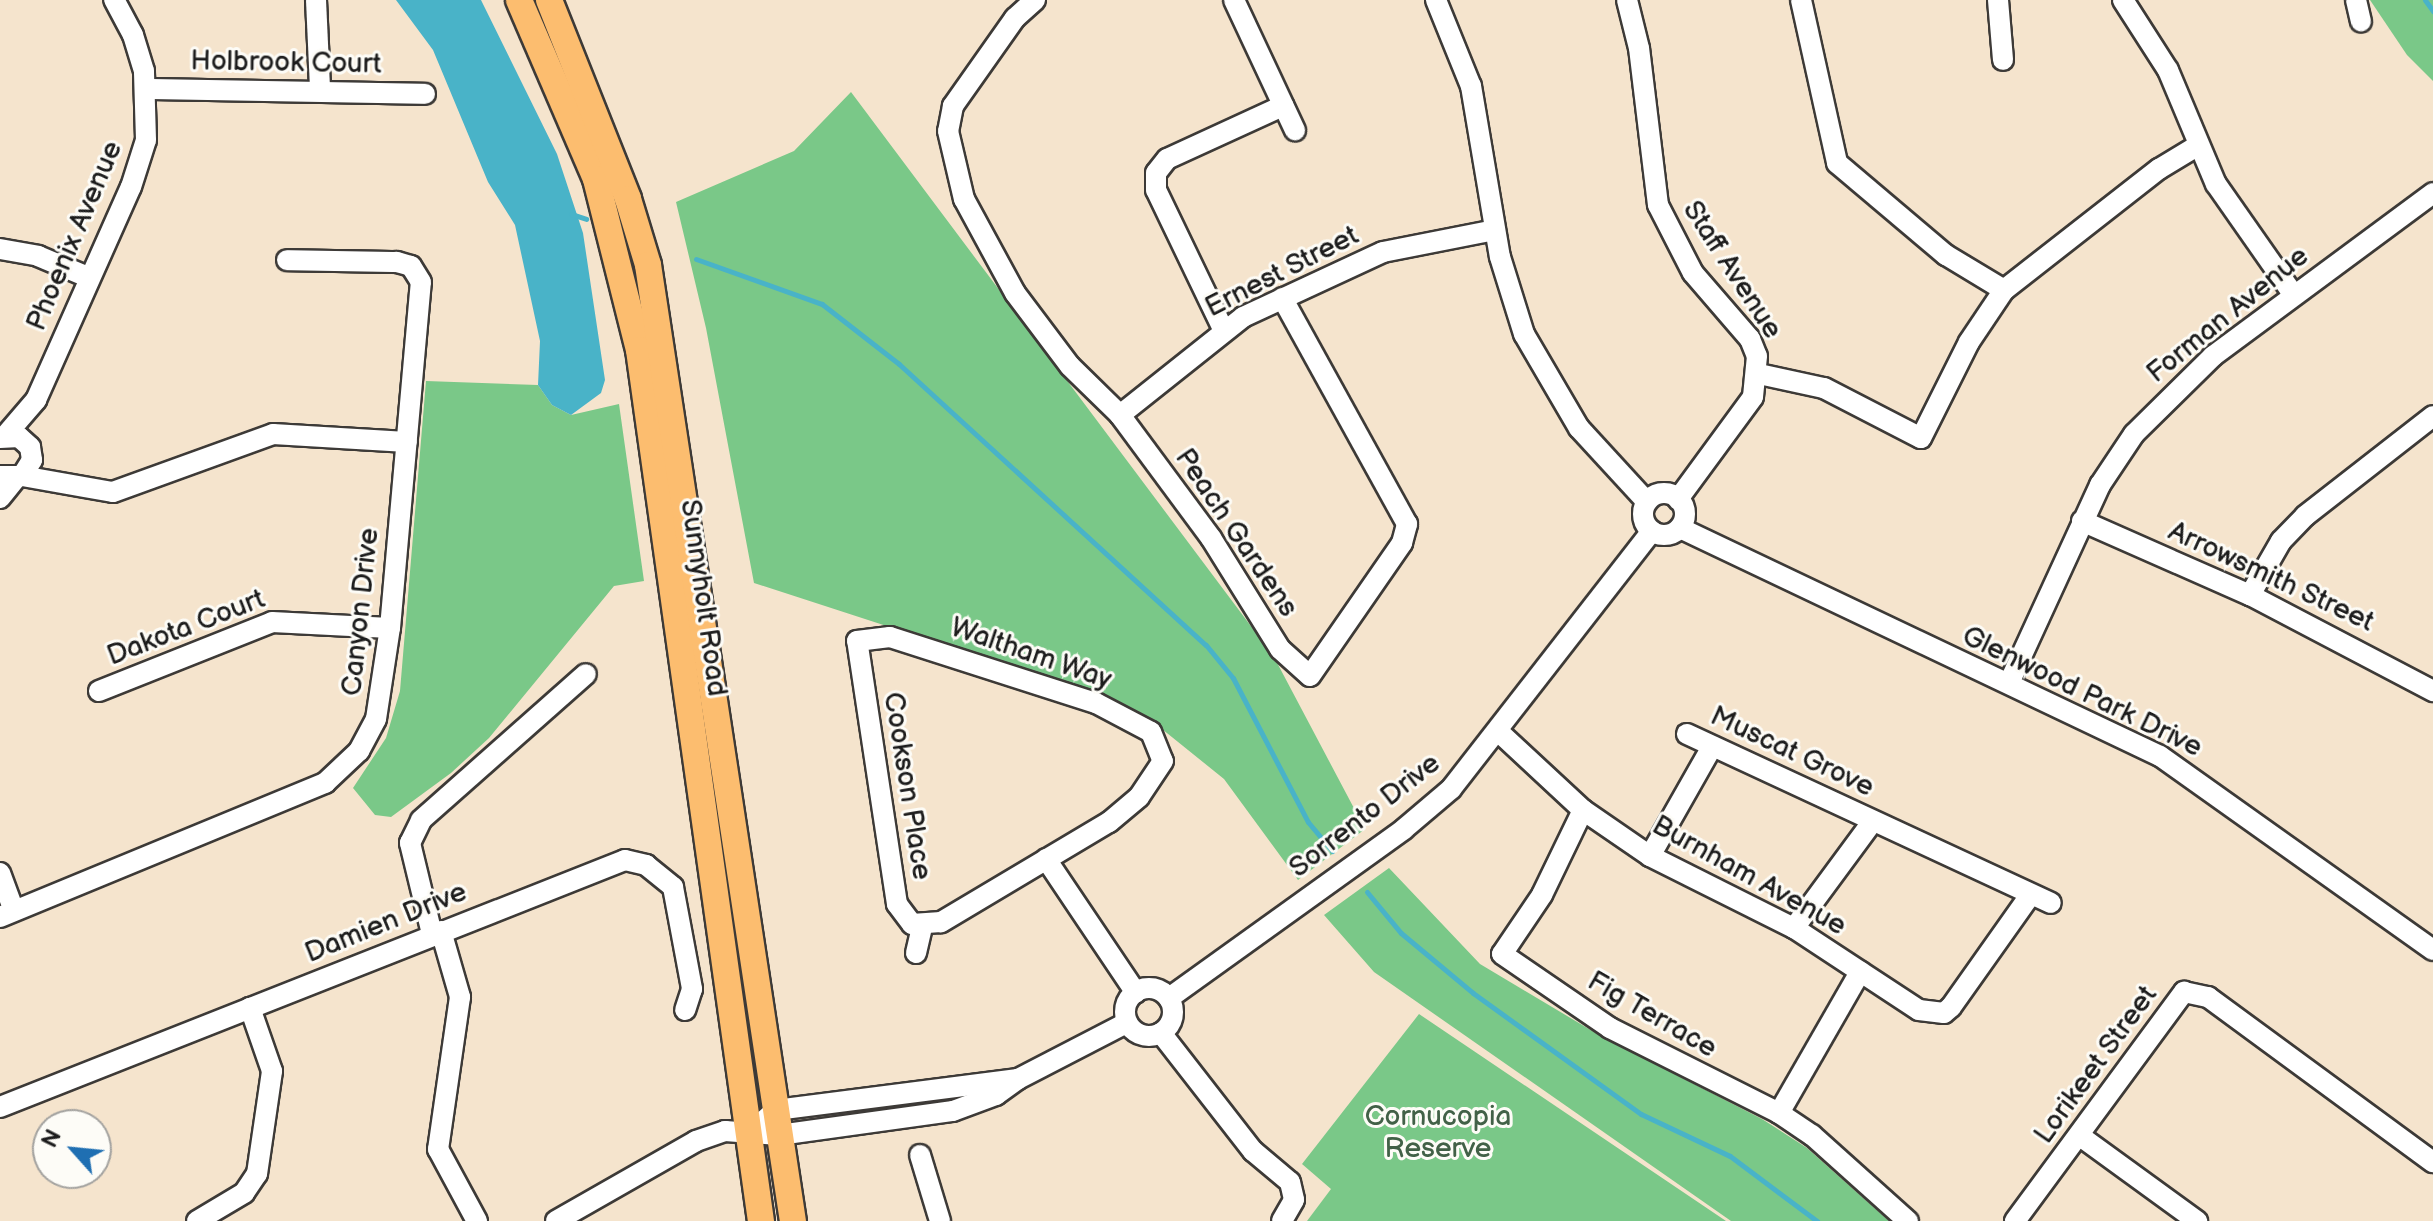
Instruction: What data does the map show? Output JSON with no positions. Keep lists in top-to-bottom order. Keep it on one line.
{"streets":{"main road":["Sunnyholt Road"],"street":["Holbrook Court","Phoenix Avenue","Staff Avenue","Ernest Street","Forman Avenue","Peach Gardens","Arrowsmith Street","Canyon Drive","Dakota Court","Waltham Way","Glenwood Park Drive","Muscat Grove","Cookson Place","Sorrento Drive","Burnham Avenue","Damien Drive","Fig Terrace","Lorikeet Street"]},"crossings":[["Holbrook Court","Phoenix Avenue"],["Staff Avenue","Glenwood Park Drive"],["Staff Avenue","Sorrento Drive"],["Ernest Street","Peach Gardens"],["Forman Avenue","Arrowsmith Street"],["Forman Avenue","Glenwood Park Drive"],["Canyon Drive","Dakota Court"],["Waltham Way","Cookson Place"],["Glenwood Park Drive","Sorrento Drive"],["Muscat Grove","Burnham Avenue"],["Sorrento Drive","Burnham Avenue"],["Burnham Avenue","Fig Terrace"]],"parks":["Cornucopia Reserve"],"north":"top left"}
